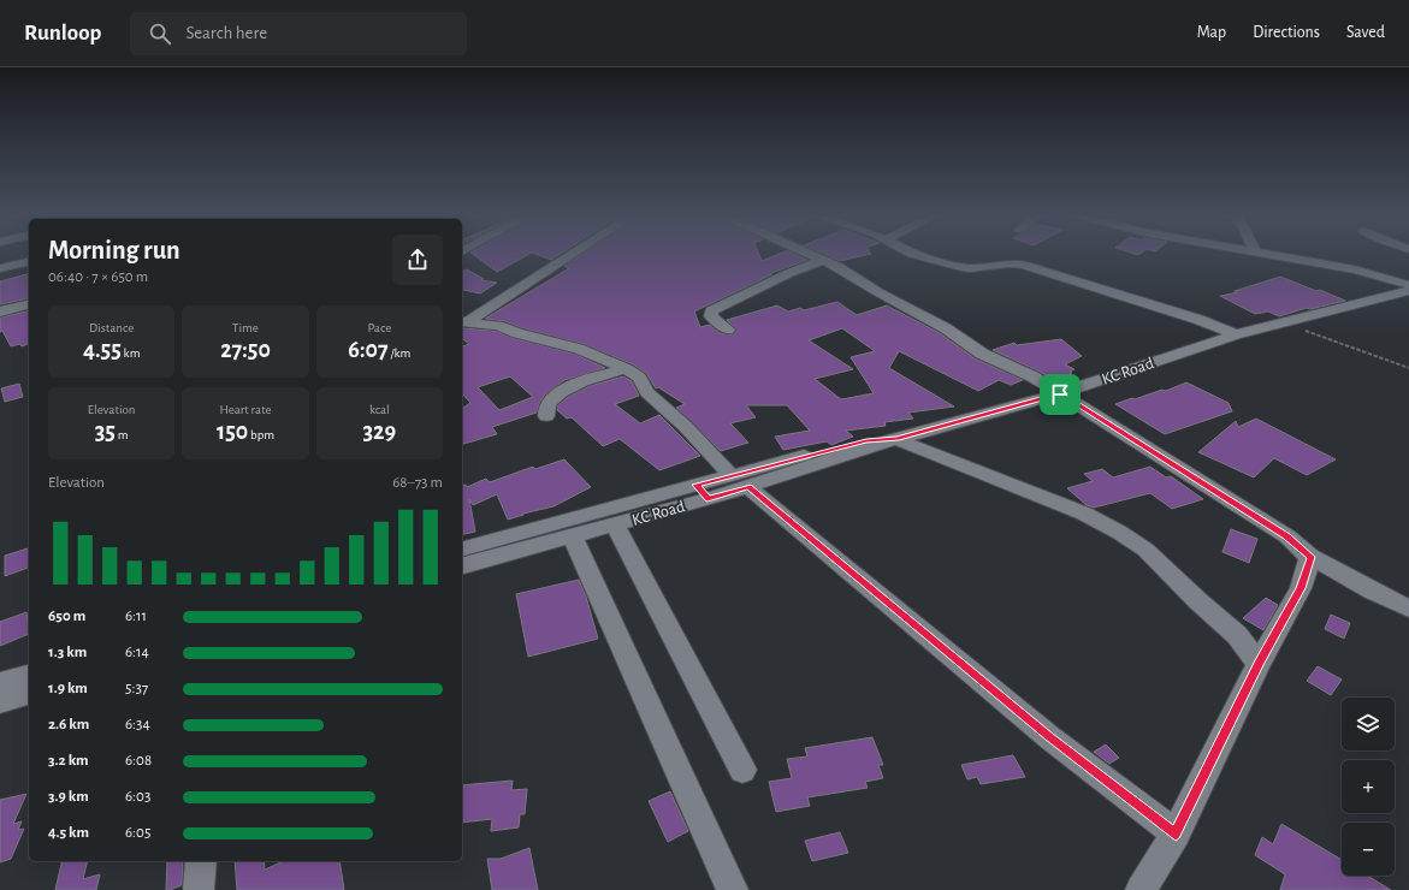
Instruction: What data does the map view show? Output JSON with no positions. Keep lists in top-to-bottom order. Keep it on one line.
{"streets":{"street":["KC Road"]},"page":{"header":"Runloop","search":"Search here","nav":["Map","Directions","Saved"],"heading":["Morning run","06:40 · 7 × 650 m"],"stats":[["Distance","4.55 km"],["Time","27:50"],["Pace","6:07 /km"],["Elevation","35 m"],["Heart rate","150 bpm"],["kcal","329"]],"chart":["Elevation","68–73 m"],"list":[{"name":"650 m","note":"6:11"},{"name":"1.3 km","note":"6:14"},{"name":"1.9 km","note":"5:37"},{"name":"2.6 km","note":"6:34"},{"name":"3.2 km","note":"6:08"},{"name":"3.9 km","note":"6:03"},{"name":"4.5 km","note":"6:05"}],"map_buttons":["+","−"]}}
